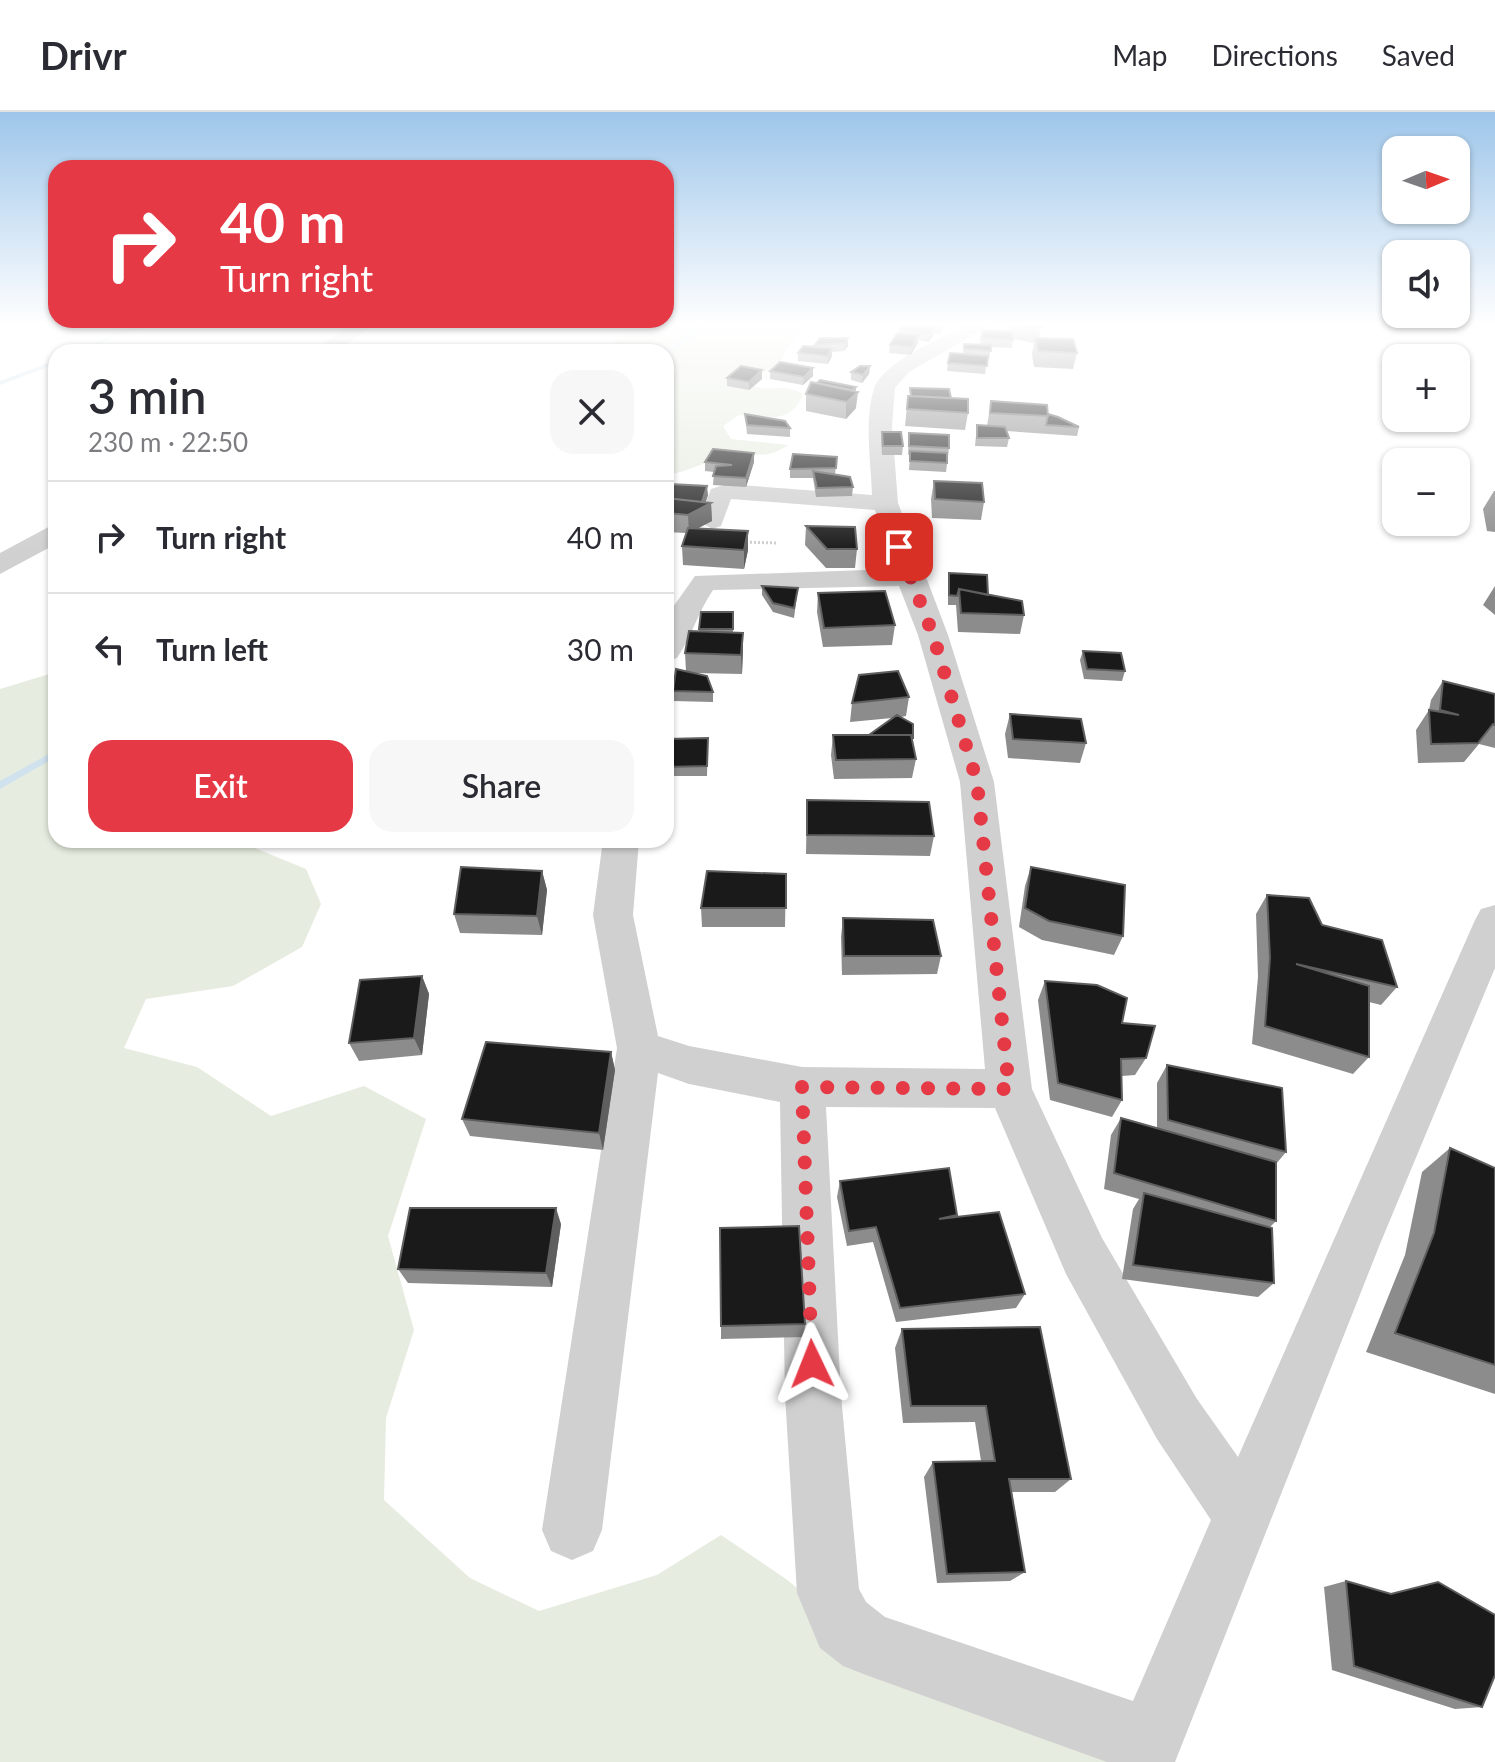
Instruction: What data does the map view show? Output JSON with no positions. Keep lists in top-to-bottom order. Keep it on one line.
{"north":"right","page":{"header":"Drivr","nav":["Map","Directions","Saved"],"map_buttons":["+","−"],"turn":["40 m","Turn right"],"heading":["3 min","230 m · 22:50"],"list":[{"name":"Turn right","value":"40 m"},{"name":"Turn left","value":"30 m"}],"buttons":["Exit","Share"]}}
